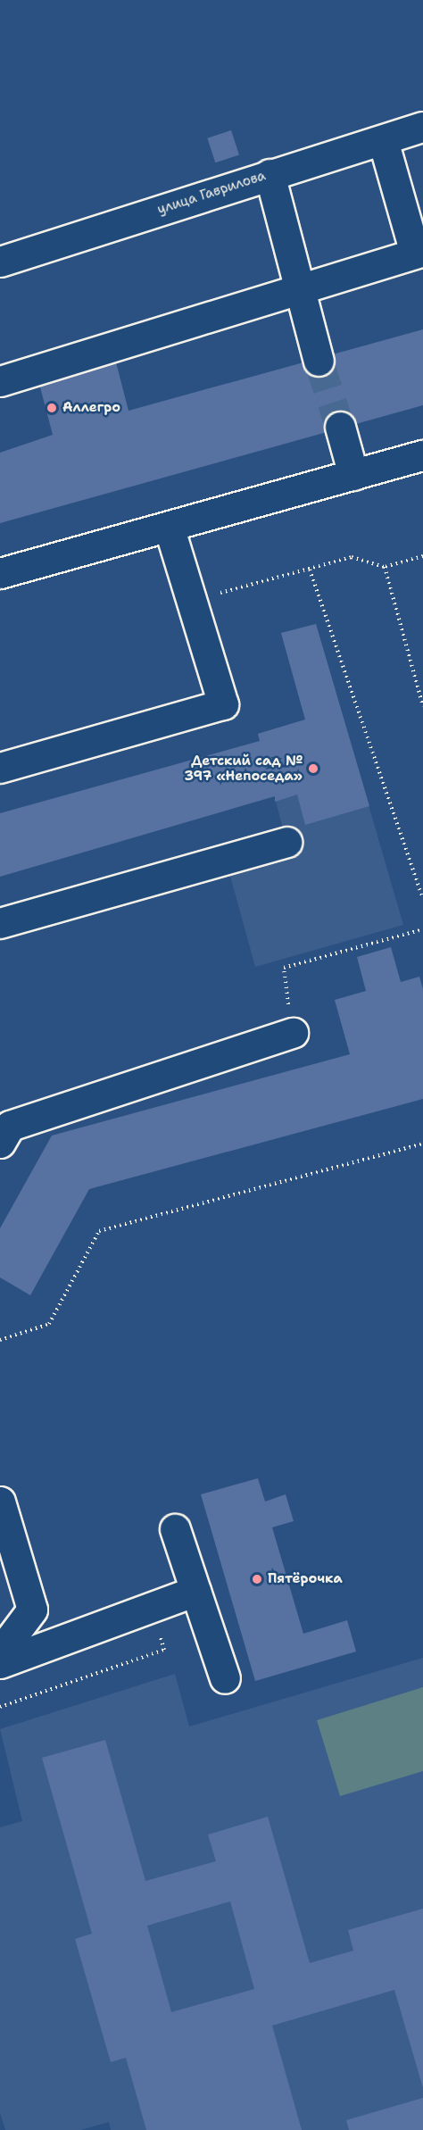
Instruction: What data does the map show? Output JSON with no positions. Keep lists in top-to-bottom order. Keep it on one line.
{"streets":{"street":["улица Гаврилова"]},"places":["Аллегро","Детский сад № 397 «Непоседа»","Пятёрочка"]}
